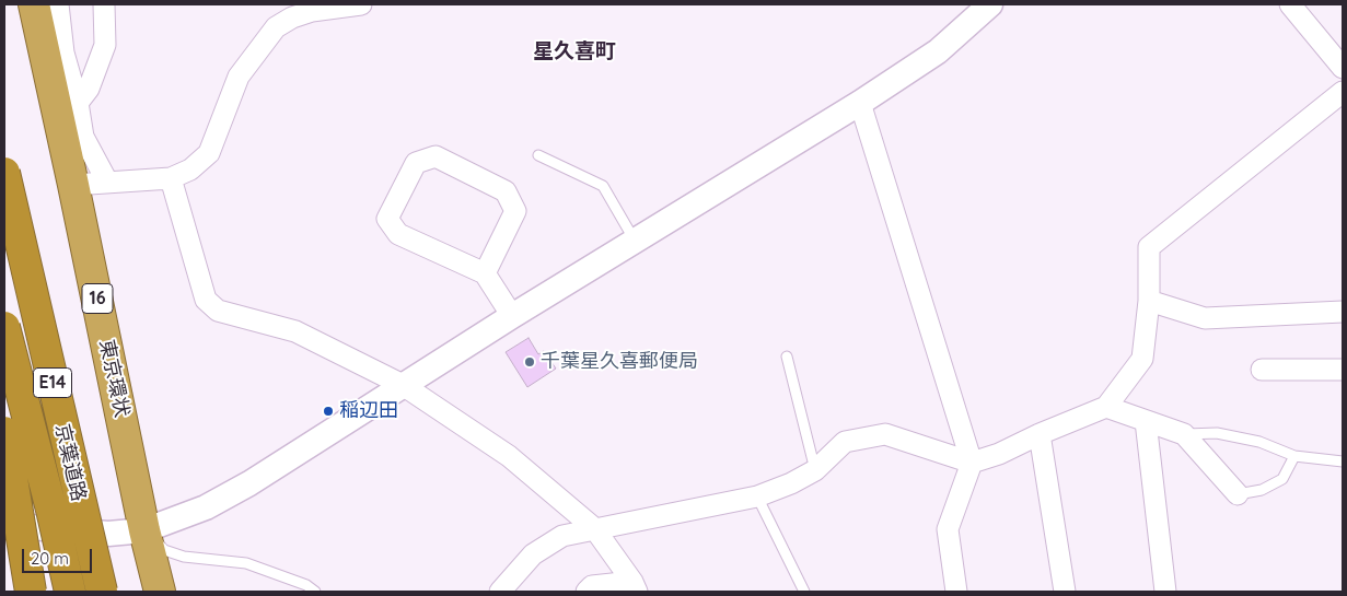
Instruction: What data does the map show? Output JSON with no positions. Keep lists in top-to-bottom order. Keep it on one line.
{"streets":{"highway":["16","東京環状","E14","京葉道路"]},"districts":["星久喜町"],"places":["千葉星久喜郵便局","稲辺田"],"scale_bar":"20 m"}
